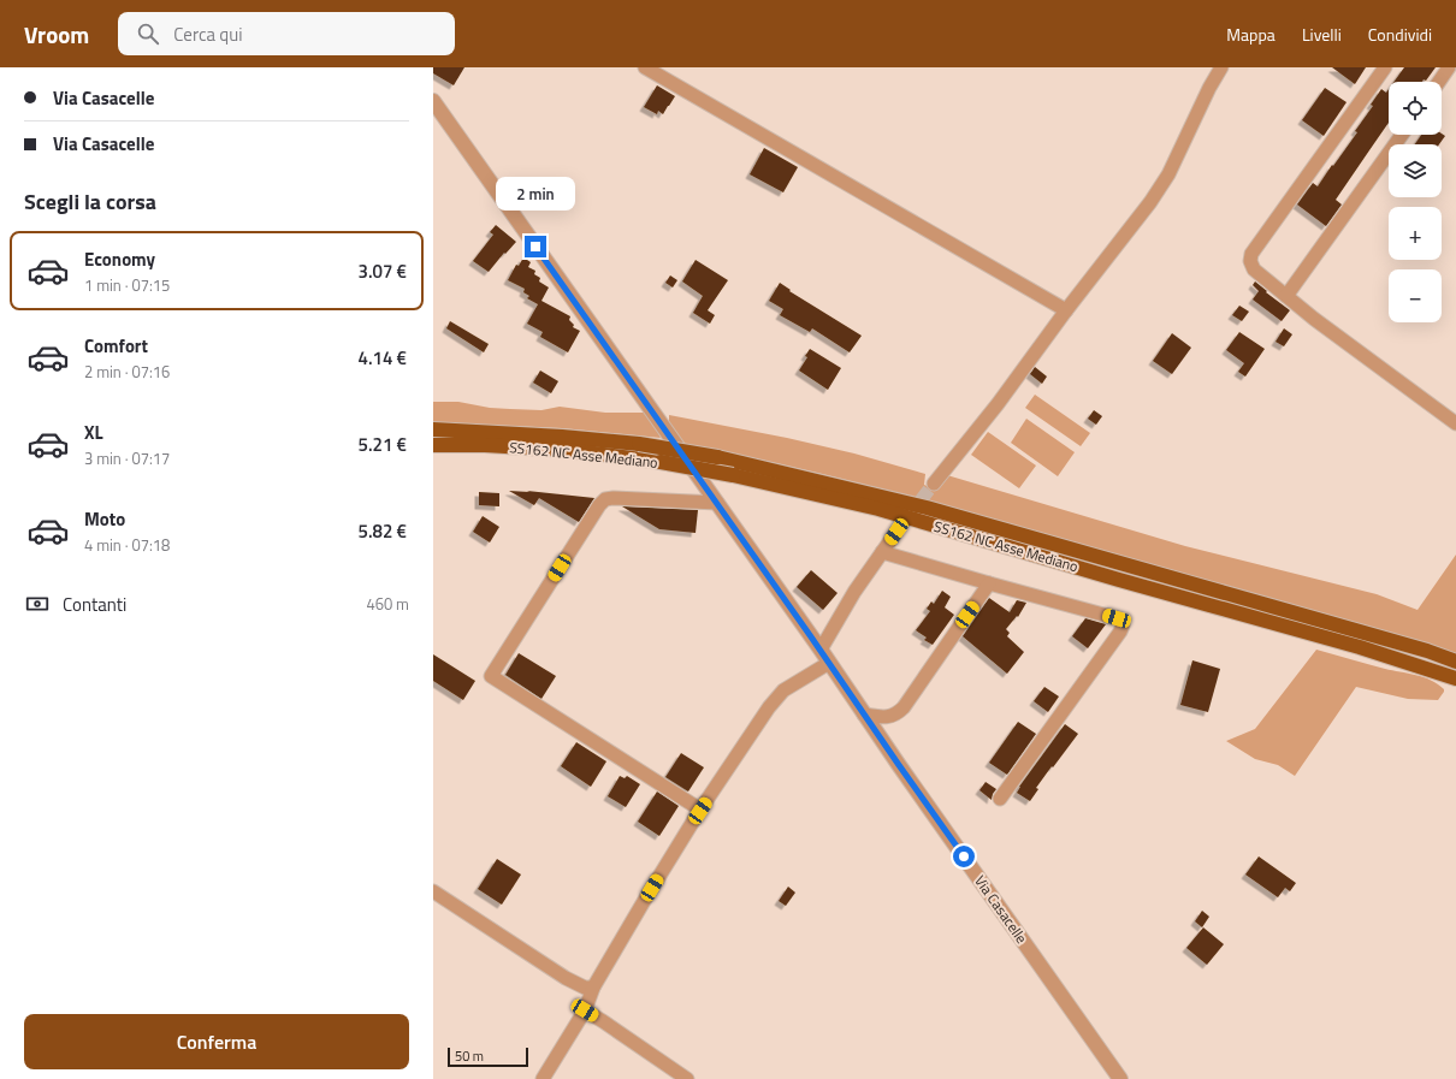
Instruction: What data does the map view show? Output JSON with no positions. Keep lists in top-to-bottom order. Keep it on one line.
{"streets":{"highway":["SS162 NC Asse Mediano"],"street":["Via Casacelle"]},"scale_bar":"50 m","page":{"header":"Vroom","search":"Cerca qui","nav":["Mappa","Livelli","Condividi"],"banner":["Via Casacelle","Via Casacelle"],"map_buttons":["+","−"],"heading":"Scegli la corsa","bubble":"2 min","list":[{"name":"Economy","note":"1 min · 07:15","value":"3.07 €"},{"name":"Comfort","note":"2 min · 07:16","value":"4.14 €"},{"name":"XL","note":"3 min · 07:17","value":"5.21 €"},{"name":"Moto","note":"4 min · 07:18","value":"5.82 €"}],"pay":["Contanti","460 m"],"buttons":"Conferma","scale":"50 m"}}
